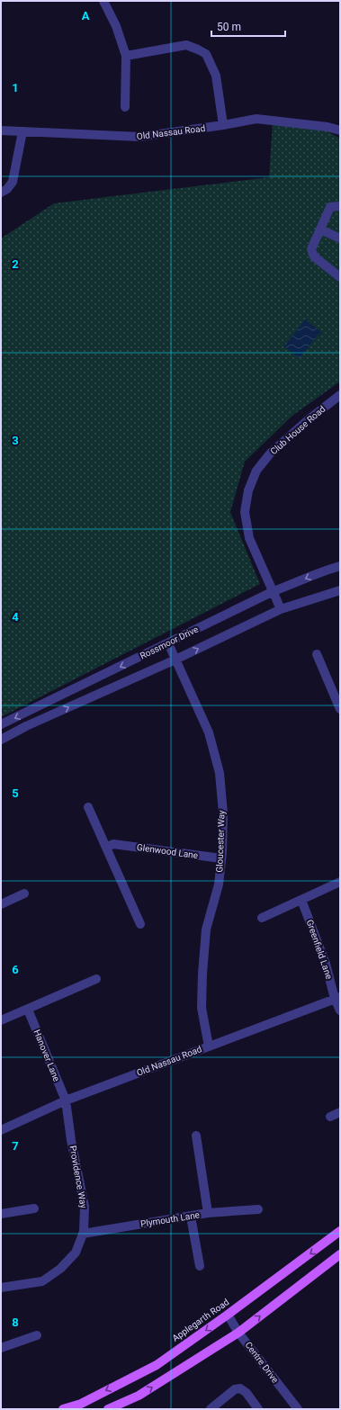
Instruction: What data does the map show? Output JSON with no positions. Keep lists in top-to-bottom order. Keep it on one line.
{"streets":{"main road":["Applegarth Road"],"street":["Old Nassau Road","Club House Road","Rossmoor Drive","Gloucester Way","Glenwood Lane","Greenfield Lane","Hanover Lane","Providence Way","Plymouth Lane","Centre Drive"]},"crossings":[["Old Nassau Road","Gloucester Way"],["Old Nassau Road","Greenfield Lane"],["Old Nassau Road","Hanover Lane"],["Old Nassau Road","Providence Way"],["Club House Road","Rossmoor Drive"],["Rossmoor Drive","Gloucester Way"],["Gloucester Way","Glenwood Lane"],["Hanover Lane","Providence Way"],["Providence Way","Plymouth Lane"],["Applegarth Road","Centre Drive"]],"scale_bar":"50 m","grid":{"columns":["A"],"rows":["1","2","3","4","5","6","7","8"]}}
